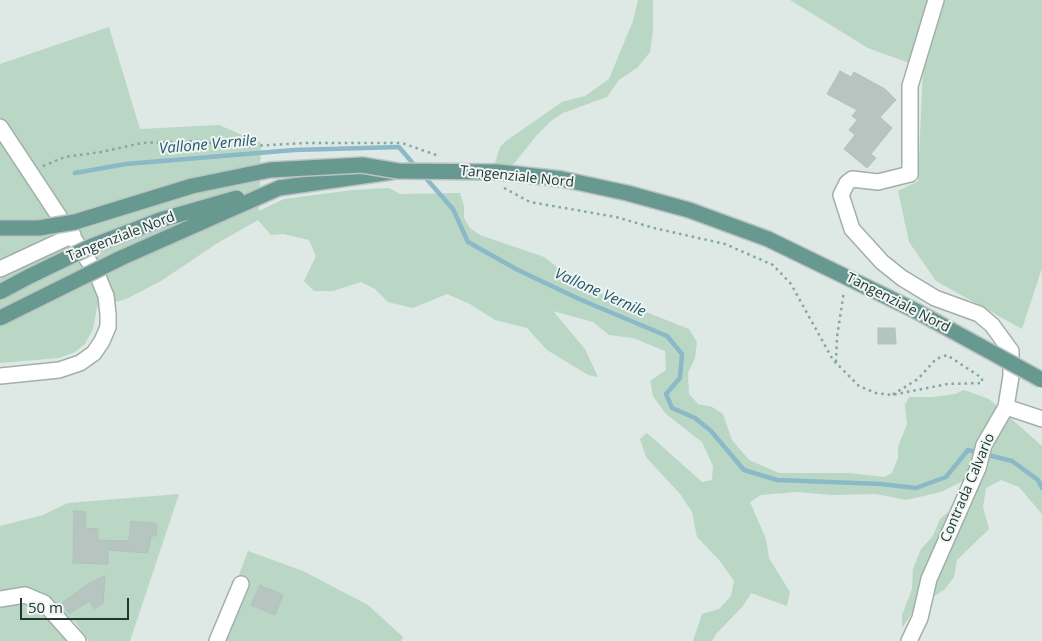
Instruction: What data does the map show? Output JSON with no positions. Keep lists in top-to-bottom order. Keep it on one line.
{"streets":{"main road":["Tangenziale Nord"],"street":["Contrada Calvario"]},"water":["Vallone Vernile"],"scale_bar":"50 m"}
